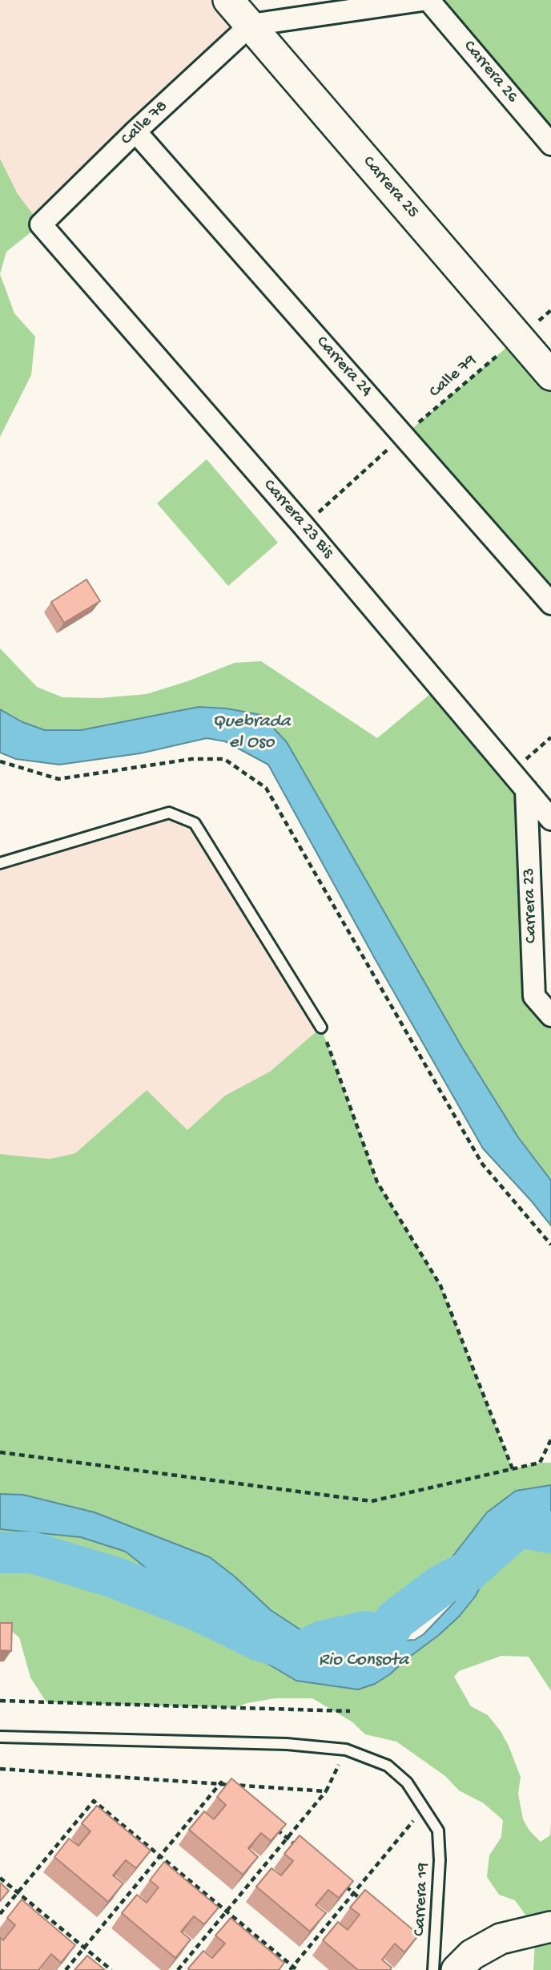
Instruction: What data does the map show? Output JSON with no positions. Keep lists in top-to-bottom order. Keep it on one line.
{"streets":{"street":["Carrera 26","Calle 78","Carrera 25","Carrera 24","Carrera 23 Bis","Carrera 23"],"lane":["Carrera 19"],"path":["Calle 79"]},"crossings":[["Calle 78","Carrera 25"],["Calle 78","Carrera 24"],["Calle 78","Carrera 23 Bis"],["Carrera 25","Calle 79"],["Carrera 24","Calle 79"],["Calle 79","Carrera 23 Bis"],["Carrera 23 Bis","Carrera 23"]],"water":["Quebrada el Oso","Rio Consota"]}
